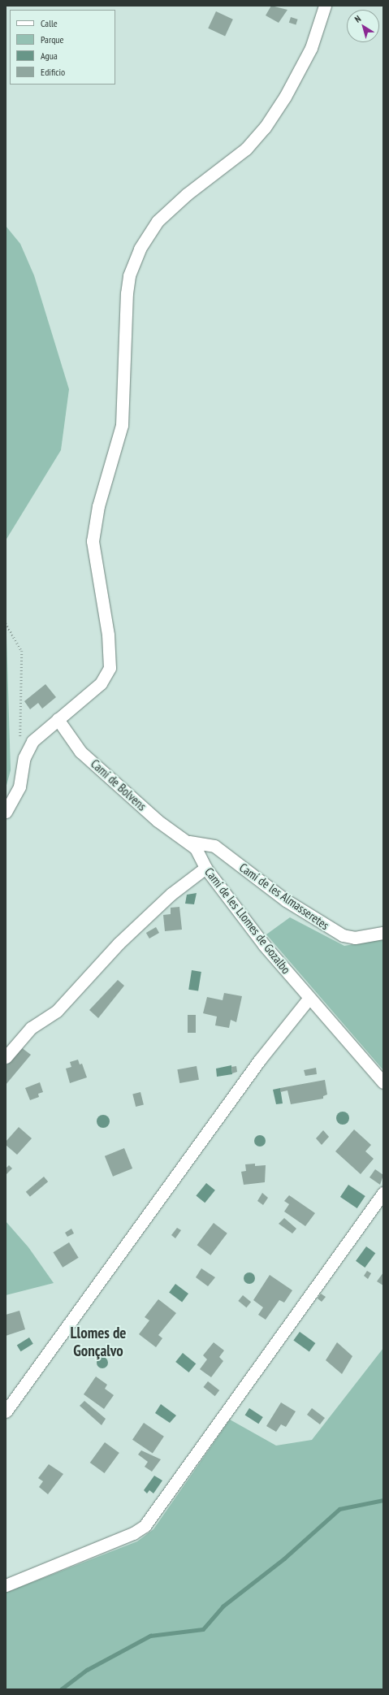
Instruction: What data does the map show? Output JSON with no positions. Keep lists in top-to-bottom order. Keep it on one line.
{"streets":{"street":["Camí de Bolvens","Camí de les Almasseretes","Camí de les Llomes de Gozalbo"]},"crossings":[["Camí de Bolvens","Camí de les Almasseretes"],["Camí de Bolvens","Camí de les Llomes de Gozalbo"],["Camí de les Almasseretes","Camí de les Llomes de Gozalbo"]],"districts":["Llomes de Gonçalvo"],"legend":["Calle","Parque","Agua","Edificio"],"north":"top left"}
